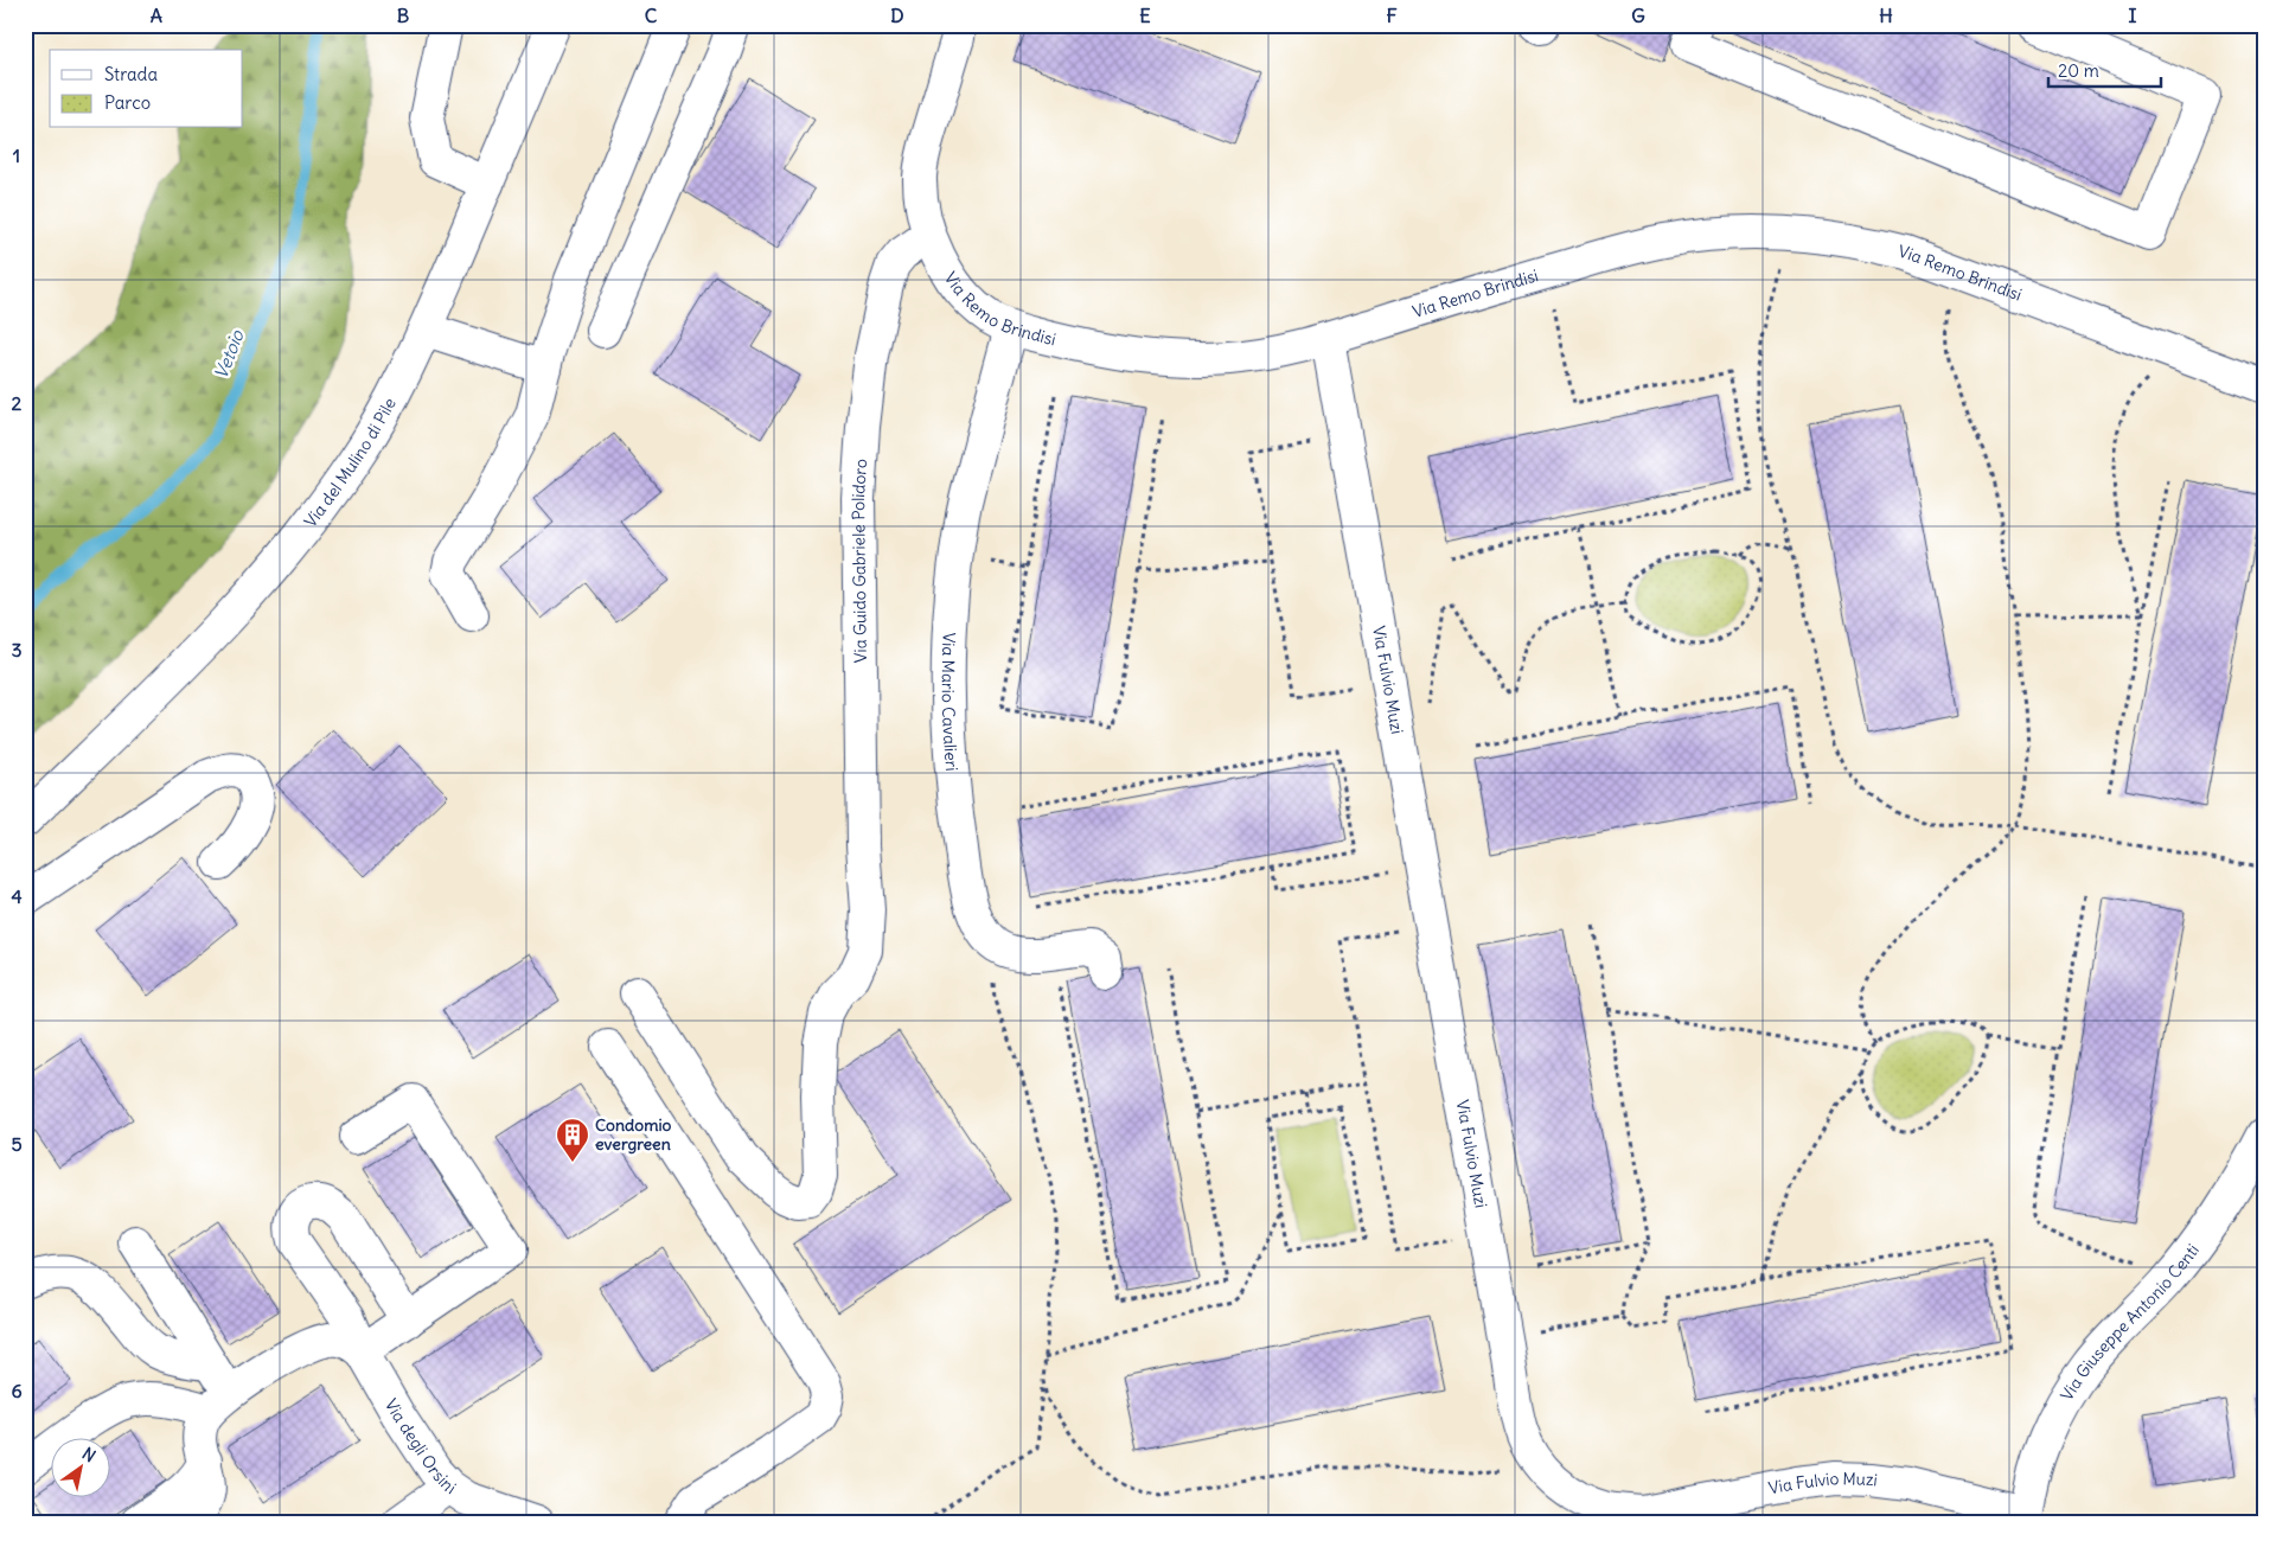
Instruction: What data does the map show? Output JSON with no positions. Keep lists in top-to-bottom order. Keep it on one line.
{"streets":{"street":["Via Remo Brindisi","Via del Mulino di Pile","Via Guido Gabriele Polidoro","Via Fulvio Muzi","Via Mario Cavalieri","Via Giuseppe Antonio Centi","Via degli Orsini"]},"crossings":[["Via Remo Brindisi","Via Guido Gabriele Polidoro"],["Via Remo Brindisi","Via Fulvio Muzi"],["Via Remo Brindisi","Via Mario Cavalieri"],["Via Fulvio Muzi","Via Giuseppe Antonio Centi"]],"water":["Vetoio"],"places":{"building":["Condomio evergreen"]},"legend":["Strada","Parco"],"scale_bar":"20 m","north":"top right","grid":{"columns":["A","B","C","D","E","F","G","H","I"],"rows":["1","2","3","4","5","6"]}}
